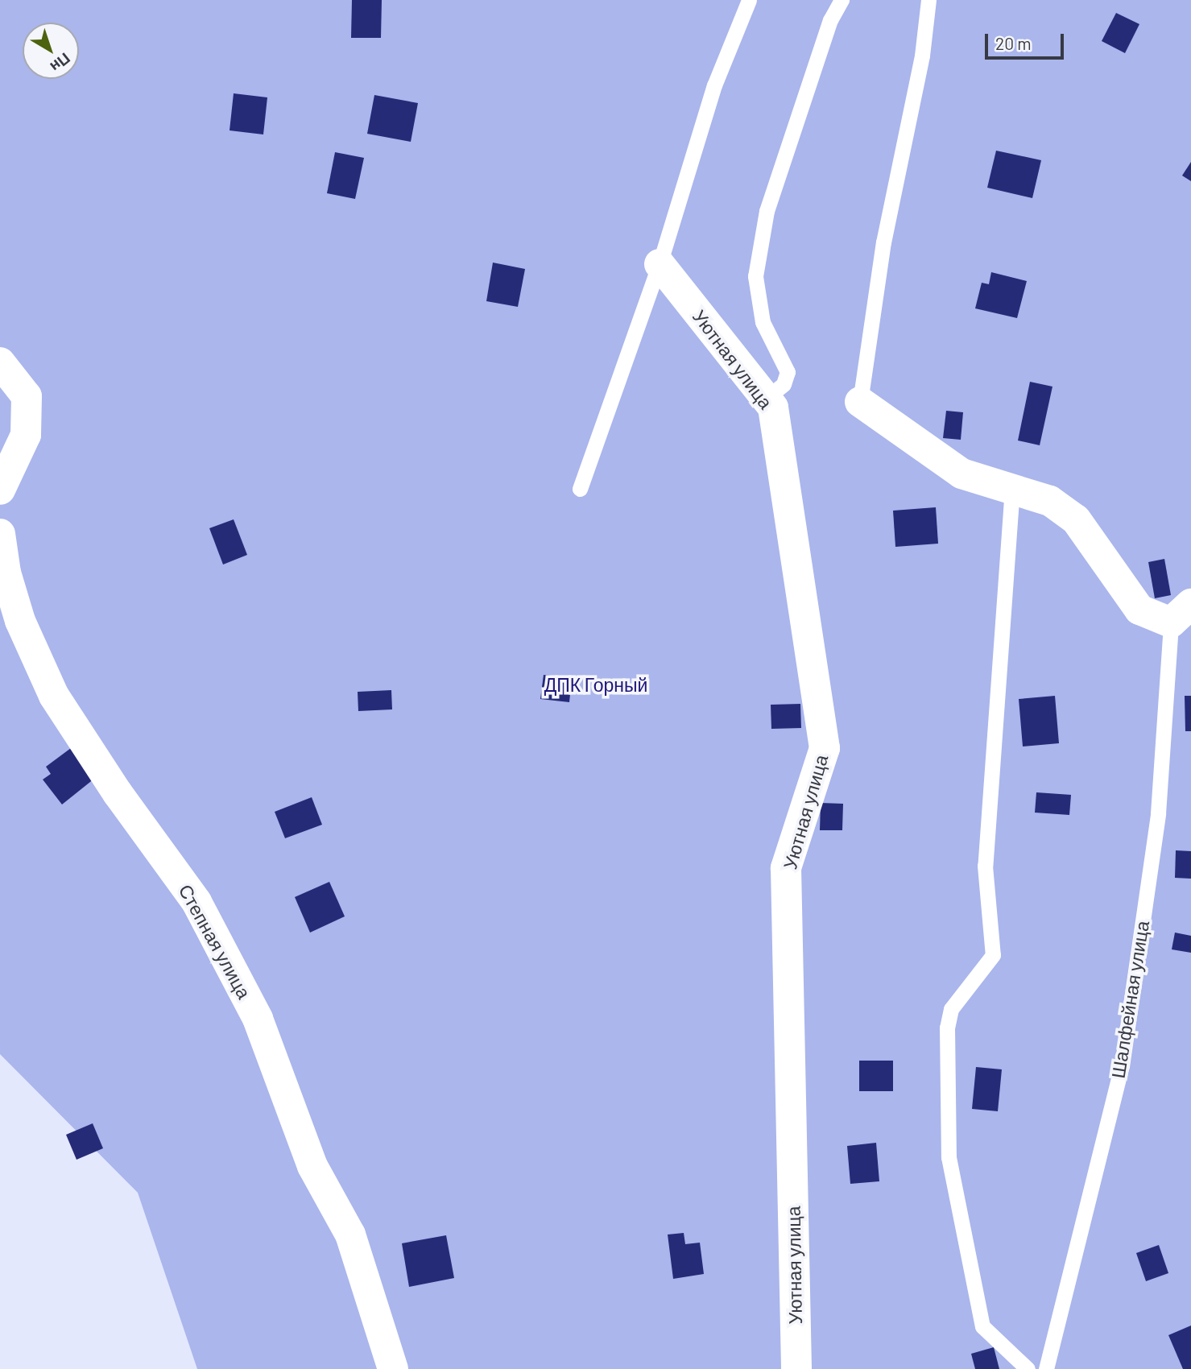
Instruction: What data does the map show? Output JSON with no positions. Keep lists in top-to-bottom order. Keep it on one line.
{"streets":{"street":["Уютная улица","Степная улица"],"lane":["Шалфейная улица"]},"parks":["ДПК Горный"],"scale_bar":"20 m","north":"bottom right"}
